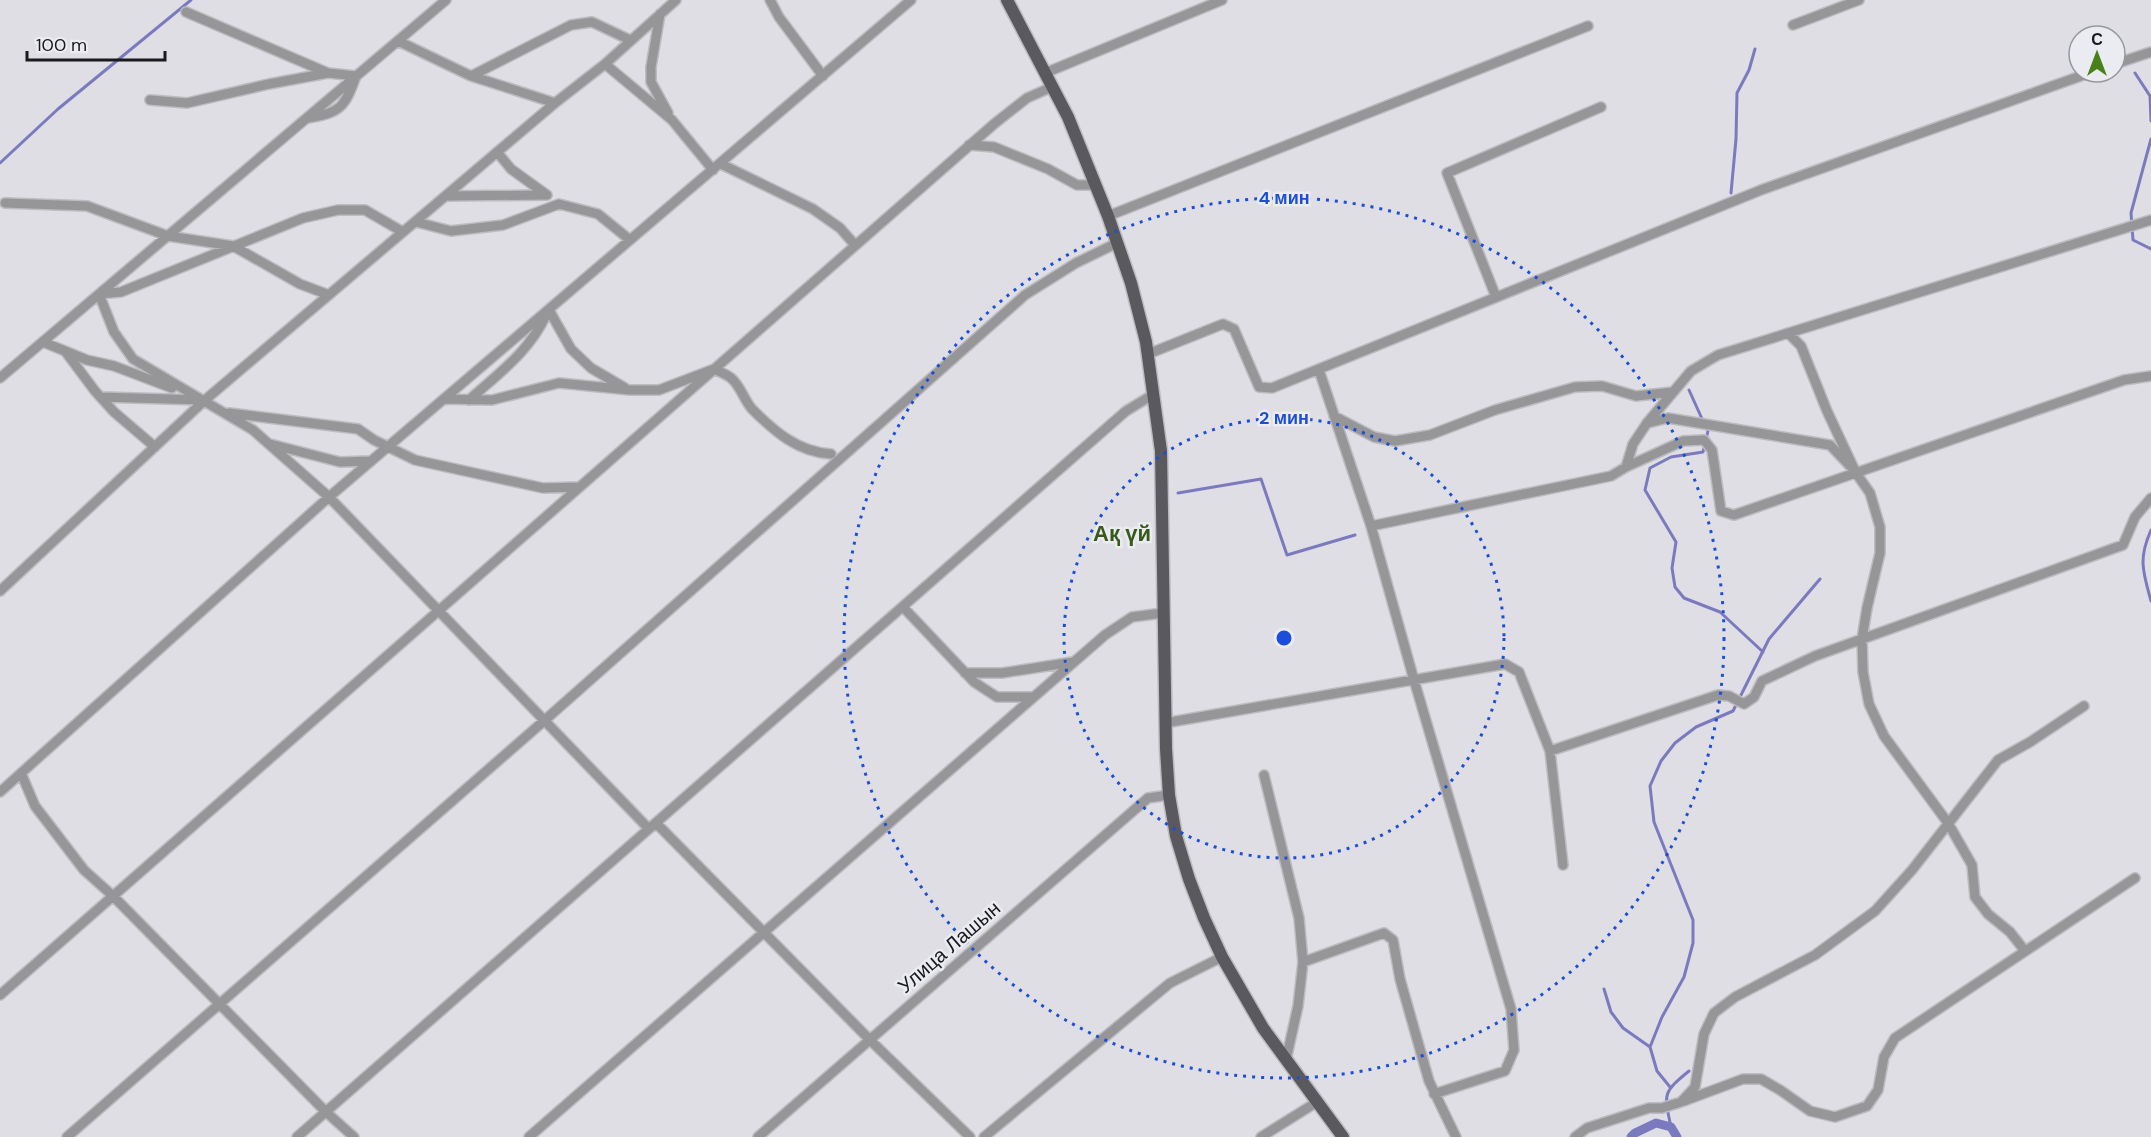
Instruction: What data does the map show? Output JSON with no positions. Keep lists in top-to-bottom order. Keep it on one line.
{"streets":{"street":["Улица Лашын"]},"districts":["Ақ үй"],"scale_bar":"100 m","north":"top","rings":["4 мин","2 мин"]}
